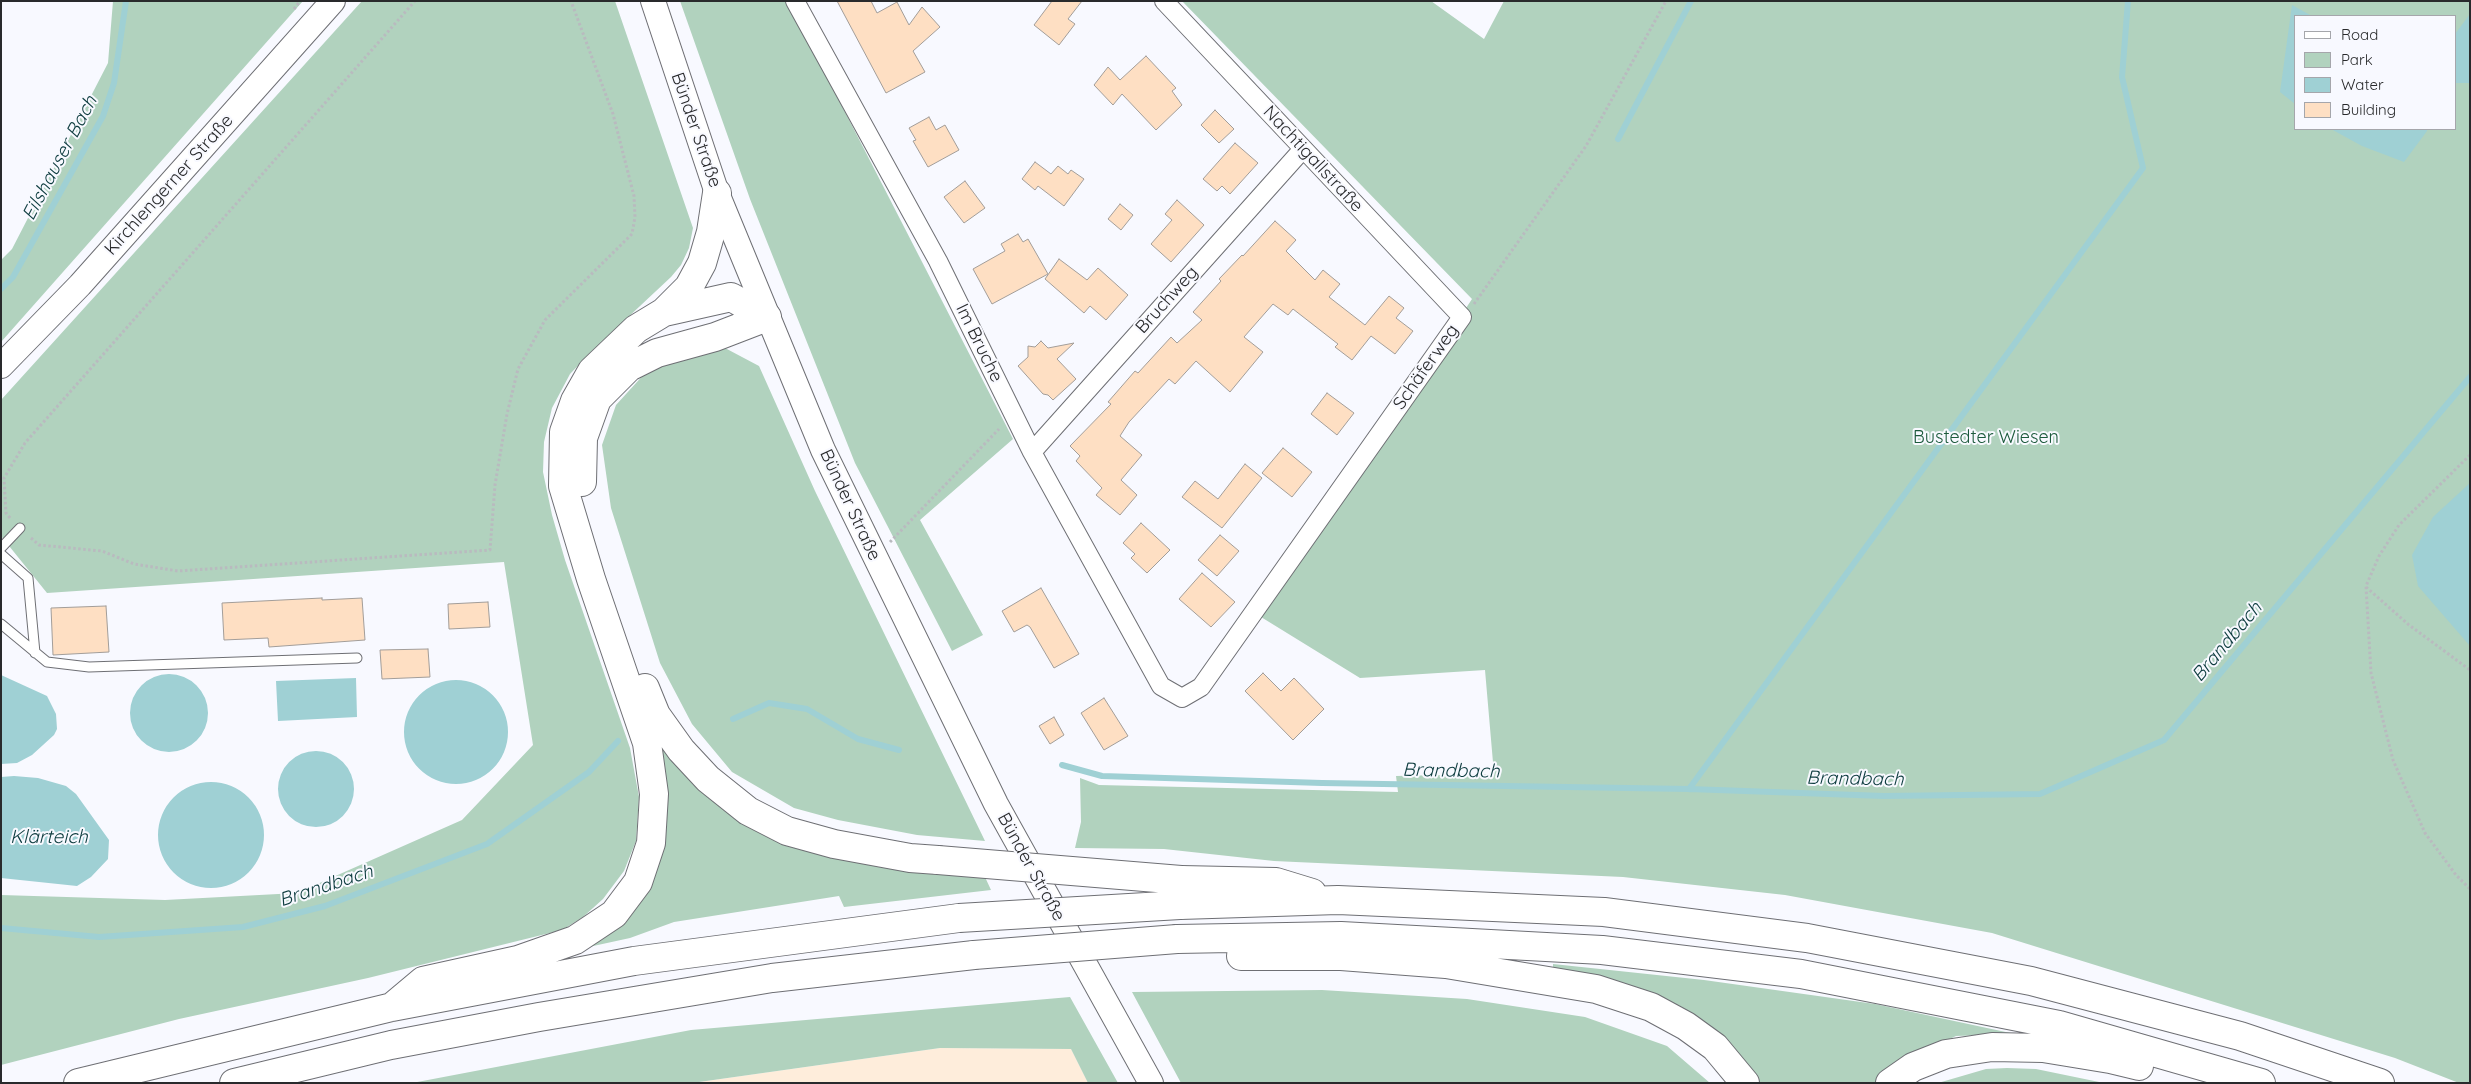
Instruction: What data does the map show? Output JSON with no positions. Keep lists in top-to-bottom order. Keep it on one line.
{"streets":{"main road":["Bünder Straße","Kirchlengerner Straße"],"street":["Nachtigallstraße","Bruchweg","Im Bruche","Schäferweg"]},"crossings":[["Nachtigallstraße","Bruchweg"],["Nachtigallstraße","Schäferweg"],["Bruchweg","Im Bruche"],["Im Bruche","Schäferweg"]],"water":["Eilshauser Bach","Brandbach","Klärteich"],"parks":["Bustedter Wiesen"],"legend":["Road","Park","Water","Building"]}
